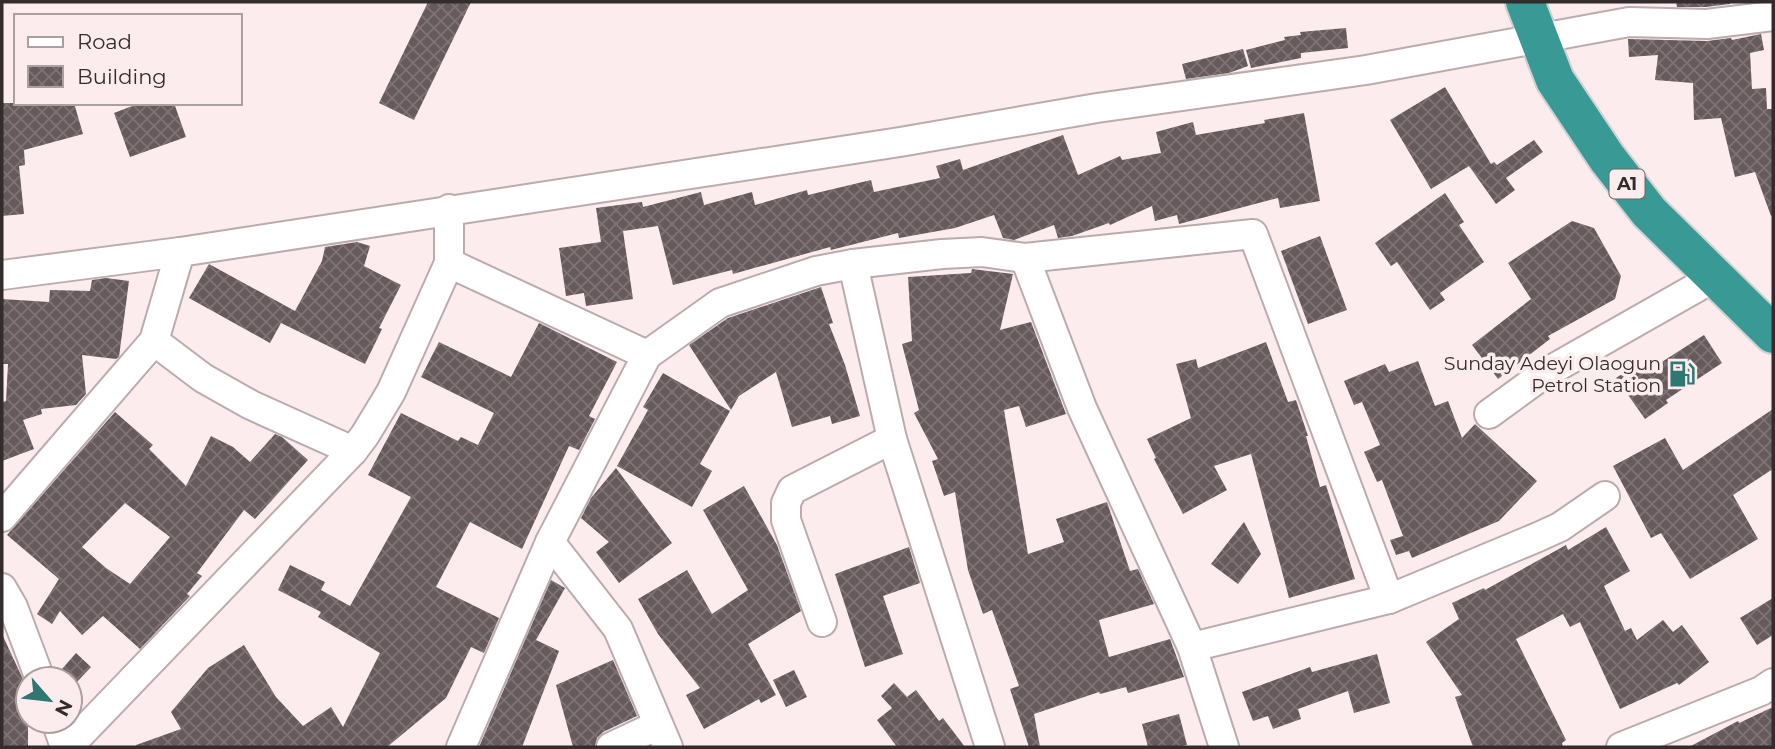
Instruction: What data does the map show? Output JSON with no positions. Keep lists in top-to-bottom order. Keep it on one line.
{"streets":{"highway":["A1"]},"places":{"fuel station":["Sunday Adeyi Olaogun Petrol Station"]},"legend":["Road","Building"],"north":"bottom right"}
